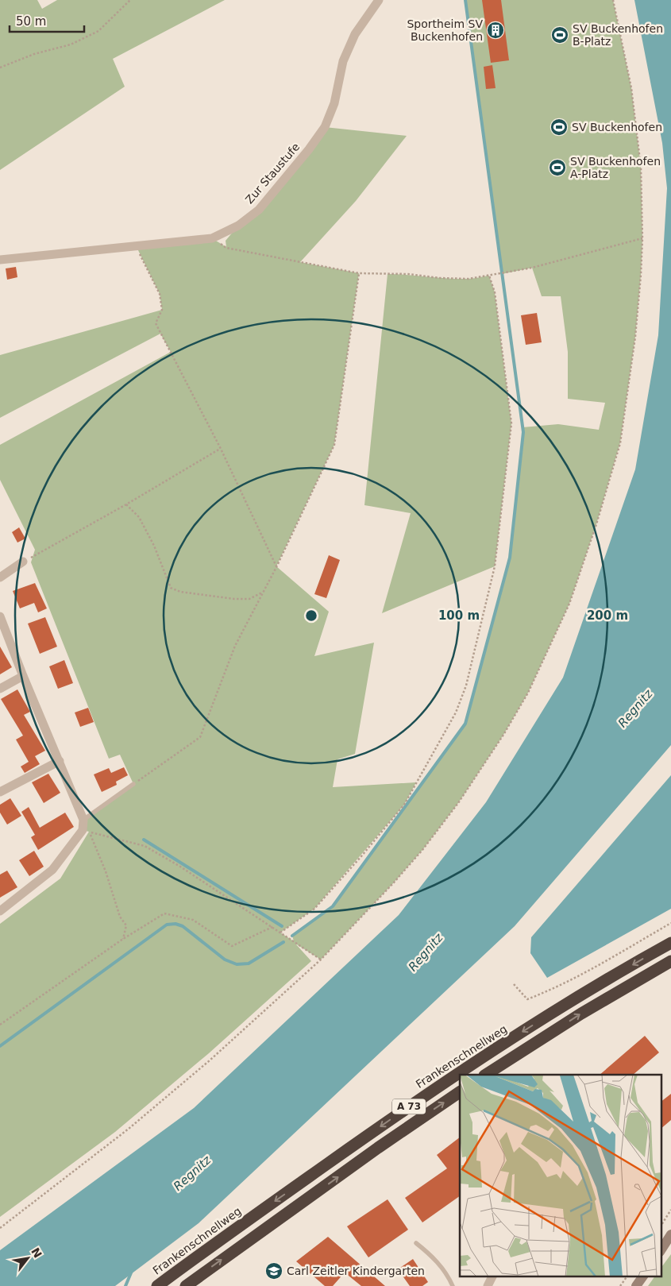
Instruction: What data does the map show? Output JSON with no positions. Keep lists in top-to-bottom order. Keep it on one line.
{"streets":{"highway":["Frankenschnellweg","A 73"],"street":["Zur Staustufe"]},"water":["Regnitz"],"places":{"building":["Sportheim SV Buckenhofen"],"sports":["SV Buckenhofen B-Platz","SV Buckenhofen","SV Buckenhofen A-Platz"],"school or university":["Carl Zeitler Kindergarten"]},"scale_bar":"50 m","north":"top right","rings":["100 m","200 m"]}
